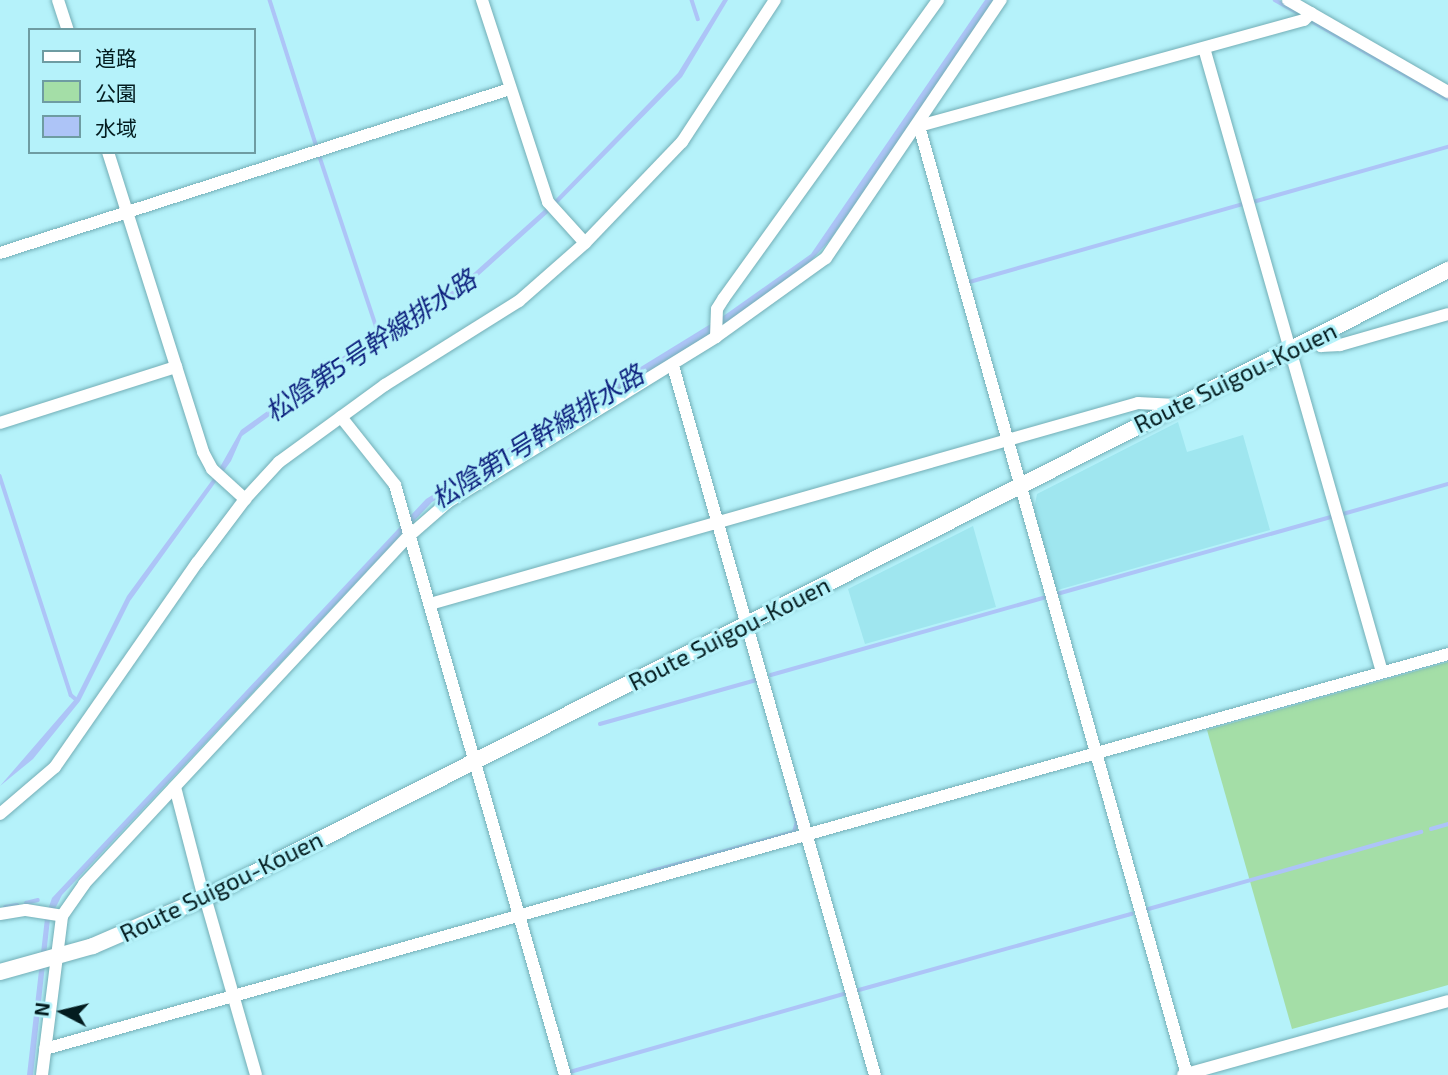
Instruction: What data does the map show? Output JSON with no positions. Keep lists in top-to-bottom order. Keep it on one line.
{"streets":{"main road":["Route Suigou-Kouen"]},"water":["松陰第5号幹線排水路","松陰第1号幹線排水路"],"legend":["道路","公園","水域"],"north":"left"}
